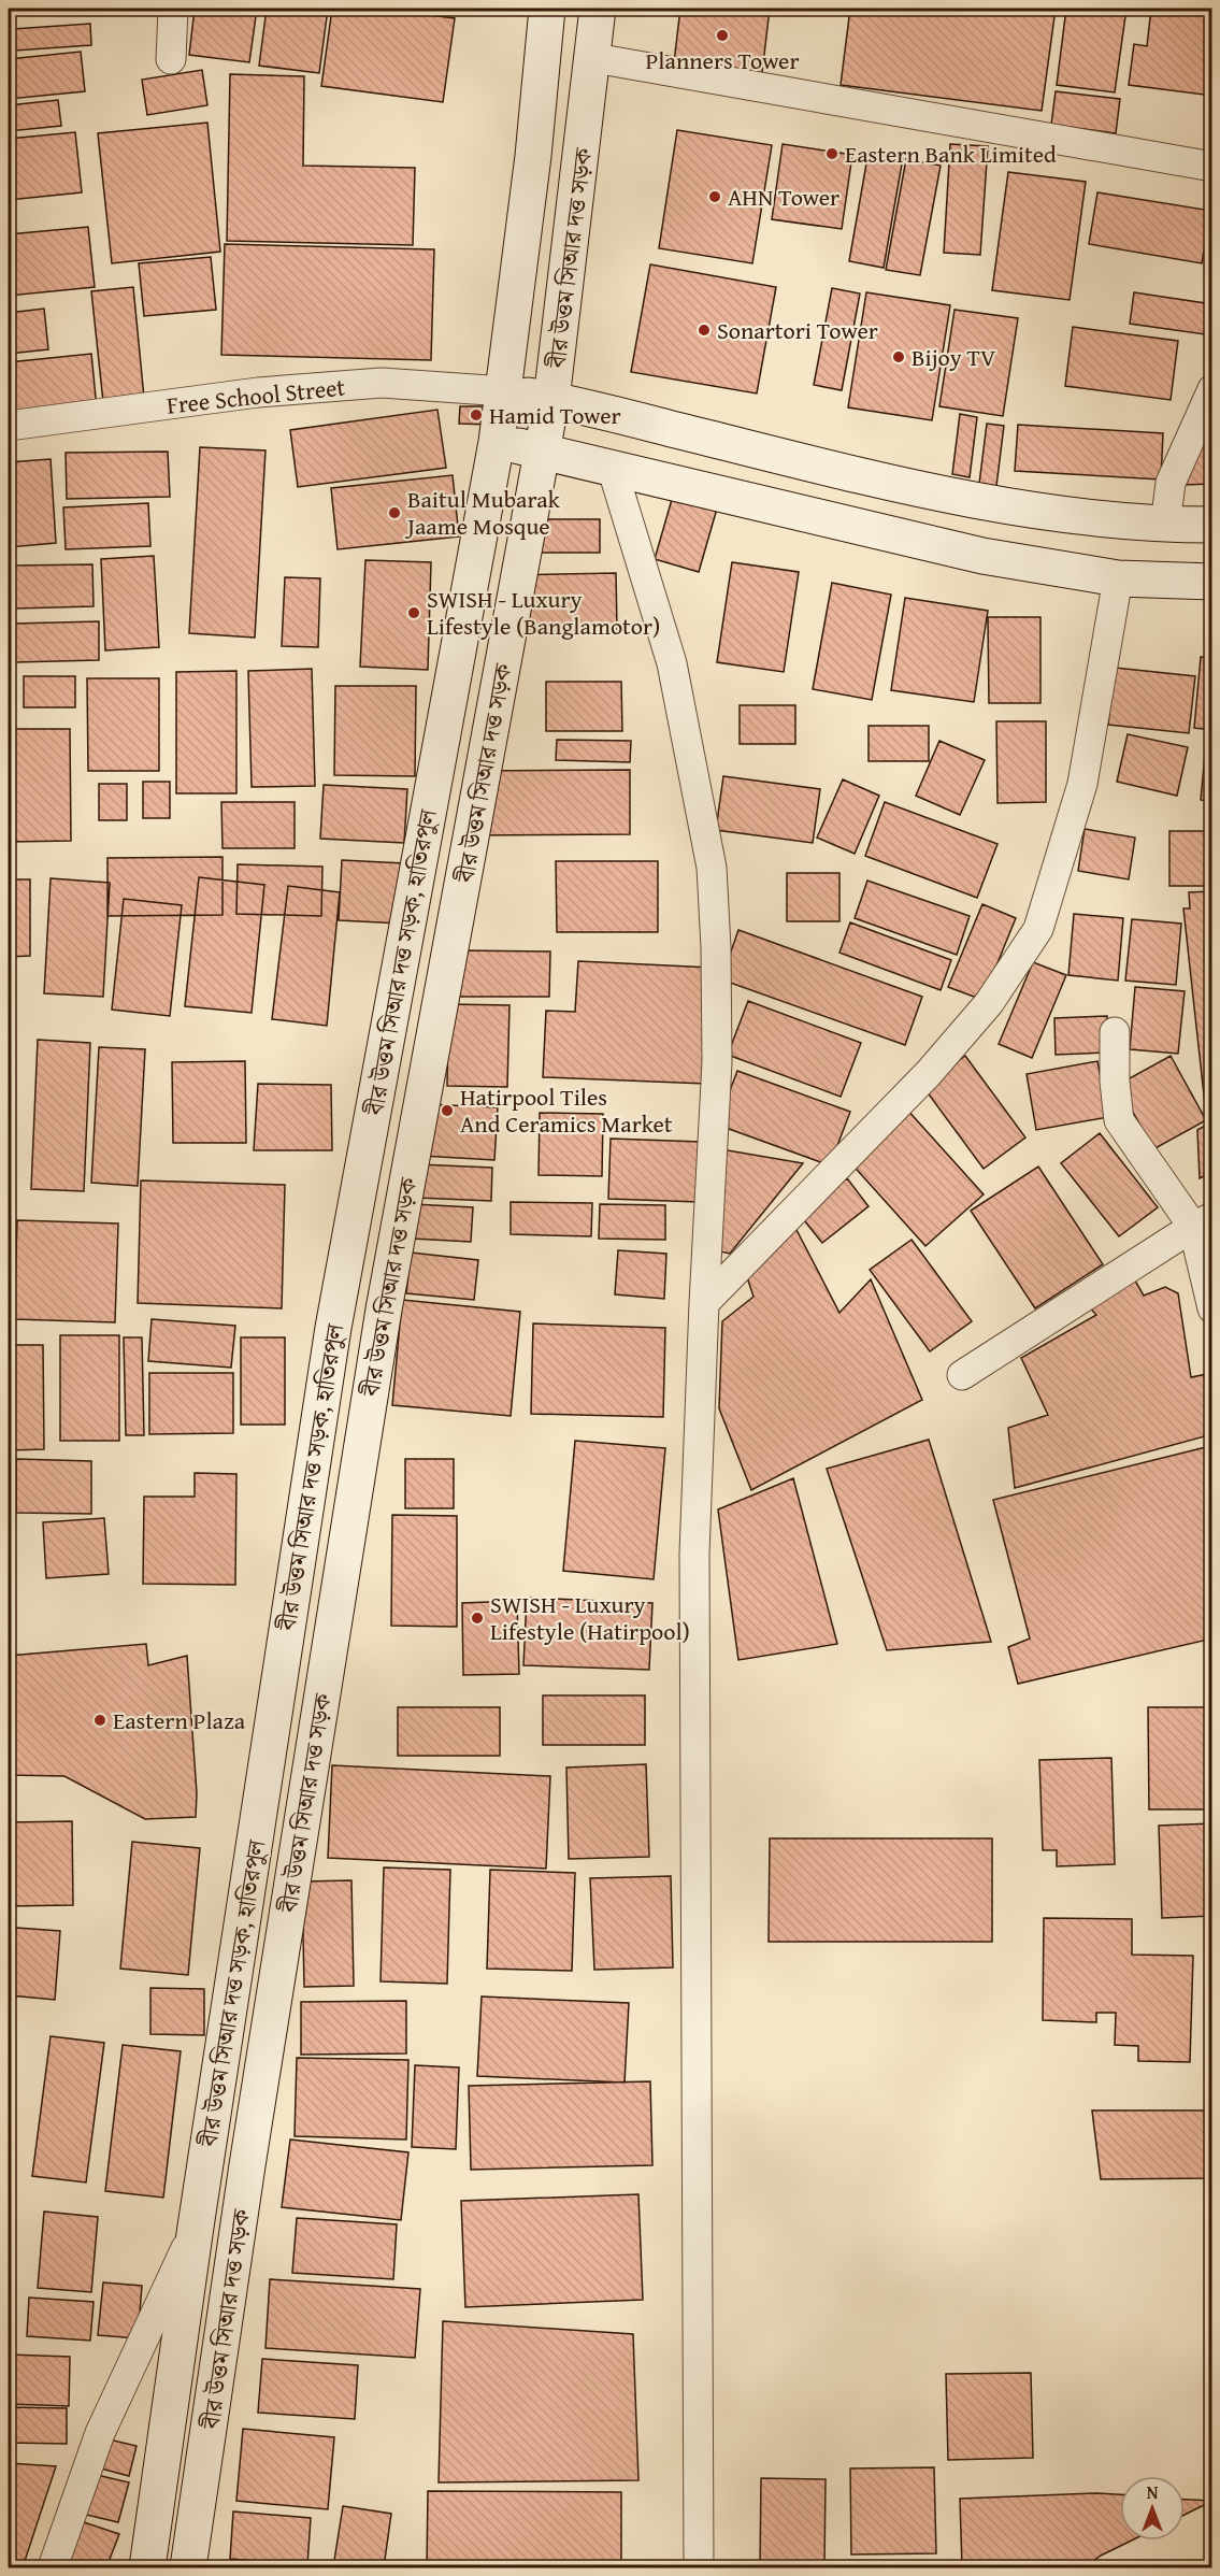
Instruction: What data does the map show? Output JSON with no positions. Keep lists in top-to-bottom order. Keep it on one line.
{"streets":{"main road":["বীর উত্তম সিআর দত্ত সড়ক","বীর উত্তম সিআর দত্ত সড়ক, হাতিরপুল"],"street":["Free School Street"]},"crossings":[["বীর উত্তম সিআর দত্ত সড়ক","Free School Street"],["বীর উত্তম সিআর দত্ত সড়ক","বীর উত্তম সিআর দত্ত সড়ক, হাতিরপুল"],["Free School Street","বীর উত্তম সিআর দত্ত সড়ক, হাতিরপুল"]],"places":["Planners Tower","Eastern Bank Limited","AHN Tower","Sonartori Tower","Bijoy TV","Hamid Tower","Baitul Mubarak Jaame Mosque","SWISH - Luxury Lifestyle (Banglamotor)","Hatirpool Tiles And Ceramics Market","SWISH - Luxury Lifestyle (Hatirpool)","Eastern Plaza"],"north":"top"}
